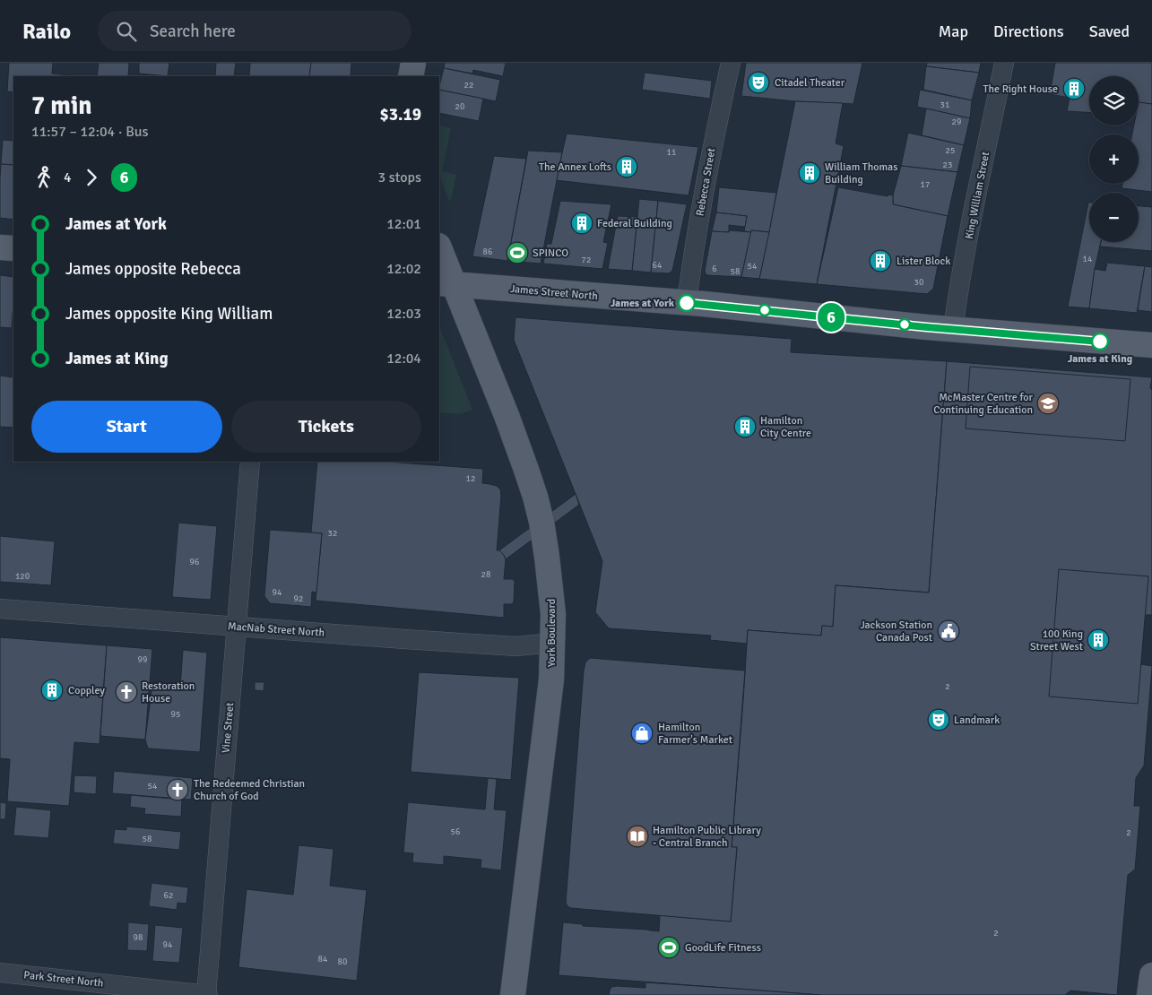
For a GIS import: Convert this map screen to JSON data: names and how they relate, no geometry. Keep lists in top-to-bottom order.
{
  "streets": {
    "main road": ["James Street North", "York Boulevard"],
    "street": [
      "Rebecca Street",
      "King William Street",
      "MacNab Street North",
      "Vine Street",
      "Park Street North"
    ]
  },
  "crossings": [
    ["Rebecca Street", "James Street North"],
    ["King William Street", "James Street North"],
    ["James Street North", "York Boulevard"],
    ["MacNab Street North", "York Boulevard"],
    ["MacNab Street North", "Vine Street"],
    ["Vine Street", "Park Street North"]
  ],
  "places": {
    "theatre": ["Citadel Theater", "Landmark"],
    "building": [
      "The Right House",
      "The Annex Lofts",
      "William Thomas Building",
      "Federal Building",
      "Lister Block",
      "Hamilton City Centre",
      "100 King Street West",
      "Coppley"
    ],
    "sports": ["SPINCO", "GoodLife Fitness"],
    "other": ["James at York", "James at King"],
    "school or university": ["McMaster Centre for Continuing Education"],
    "public building": ["Jackson Station Canada Post"],
    "church": ["Restoration House", "The Redeemed Christian Church of God"],
    "shop": ["Hamilton Farmer's Market"],
    "library": ["Hamilton Public Library - Central Branch"]
  },
  "lines": ["bus line 6"],
  "house_numbers": [
    "22",
    "31",
    "20",
    "29",
    "25",
    "11",
    "23",
    "17",
    "86",
    "14",
    "72",
    "64",
    "54",
    "6",
    "58",
    "30",
    "12",
    "32",
    "96",
    "28",
    "120",
    "94",
    "92",
    "99",
    "2",
    "95",
    "54",
    "56",
    "2",
    "58",
    "62",
    "2",
    "98",
    "94",
    "84",
    "80"
  ],
  "page": {
    "header": "Railo",
    "search": "Search here",
    "nav": ["Map", "Directions", "Saved"],
    "on_map": "6",
    "map_buttons": ["+", "−"],
    "heading": ["7 min", "11:57 – 12:04 · Bus", "$3.19"],
    "legs": ["4", "6", "3 stops"],
    "list": [
      {
        "name": "James at York",
        "value": "12:01"
      },
      {
        "name": "James opposite Rebecca",
        "value": "12:02"
      },
      {
        "name": "James opposite King William",
        "value": "12:03"
      },
      {
        "name": "James at King",
        "value": "12:04"
      }
    ],
    "buttons": ["Start", "Tickets"]
  }
}
